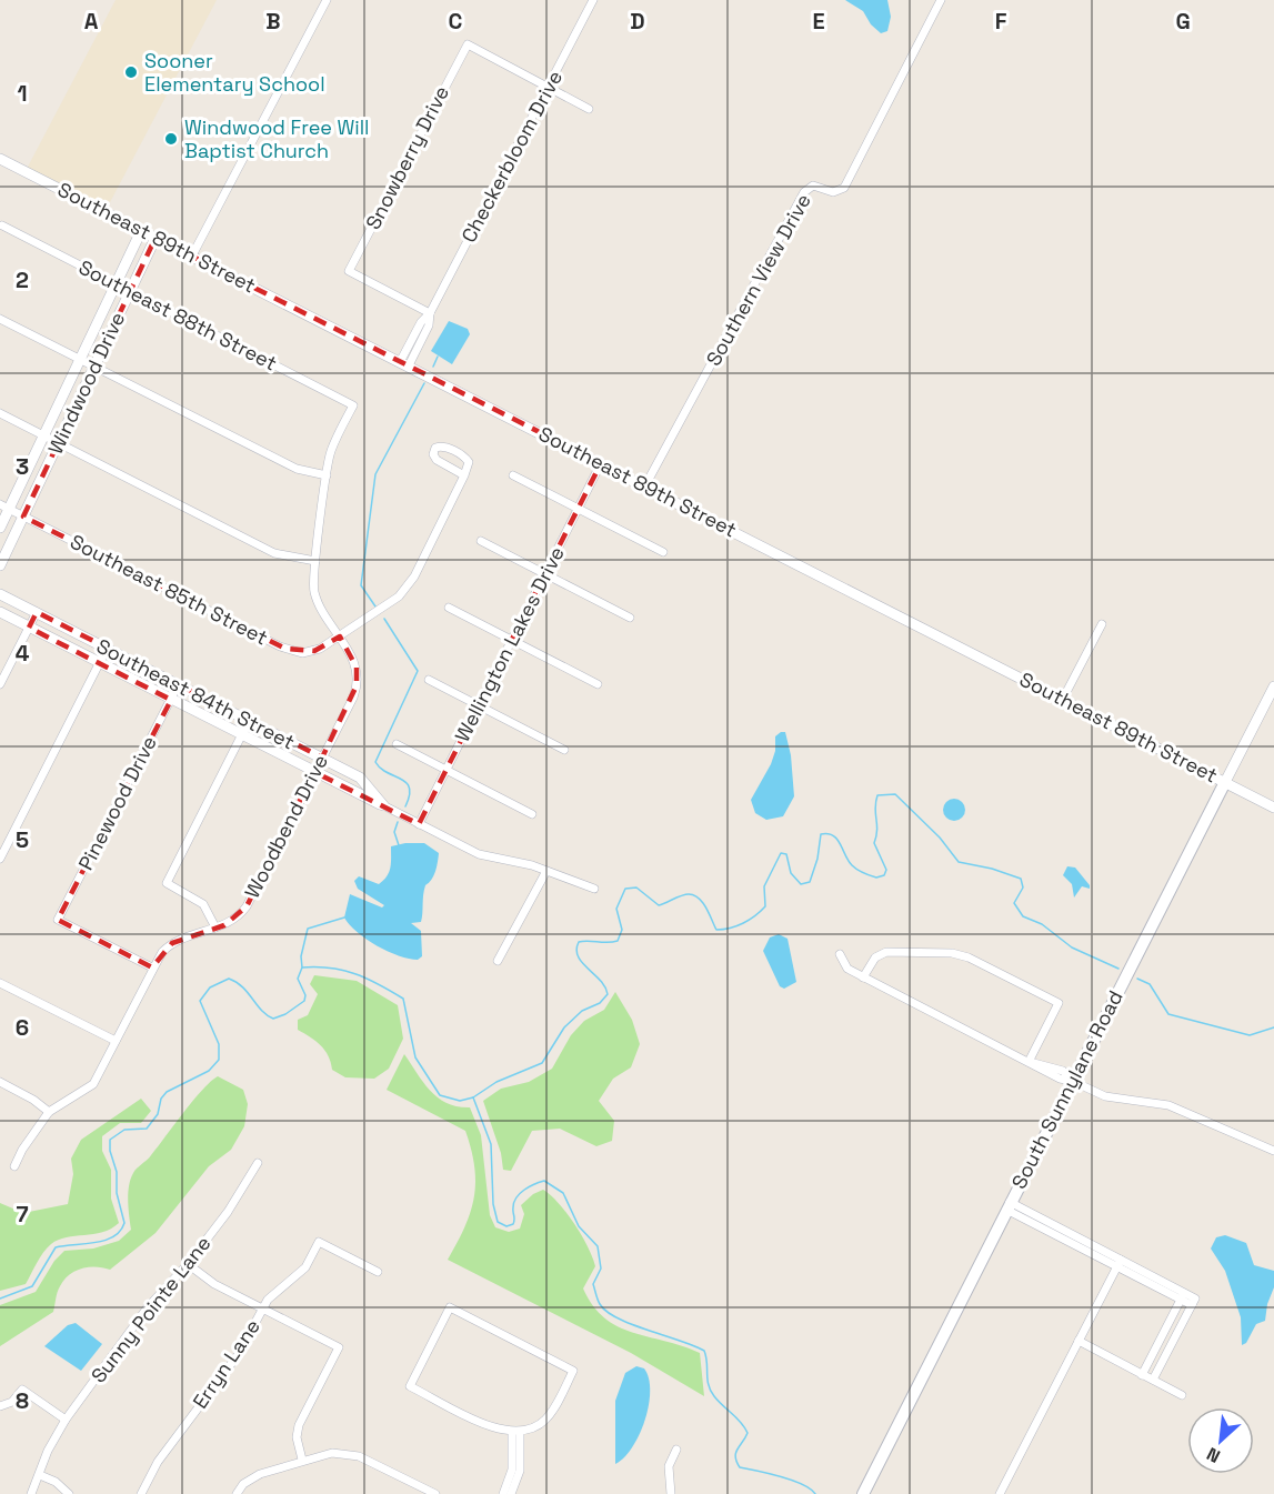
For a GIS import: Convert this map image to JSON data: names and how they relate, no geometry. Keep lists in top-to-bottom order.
{
  "streets": {
    "main road": ["South Sunnylane Road"],
    "street": [
      "Checkerbloom Drive",
      "Snowberry Drive",
      "Southeast 89th Street",
      "Southern View Drive",
      "Southeast 88th Street",
      "Windwood Drive",
      "Southeast 85th Street",
      "Wellington Lakes Drive",
      "Southeast 84th Street",
      "Pinewood Drive",
      "Woodbend Drive",
      "Sunny Pointe Lane",
      "Erryn Lane"
    ]
  },
  "crossings": [
    ["Checkerbloom Drive", "Snowberry Drive"],
    ["Checkerbloom Drive", "Southeast 89th Street"],
    ["Southeast 89th Street", "Southern View Drive"],
    ["Southeast 89th Street", "Windwood Drive"],
    ["Southeast 89th Street", "Wellington Lakes Drive"],
    ["Southeast 89th Street", "South Sunnylane Road"],
    ["Southeast 88th Street", "Windwood Drive"],
    ["Southeast 88th Street", "Woodbend Drive"],
    ["Windwood Drive", "Southeast 85th Street"],
    ["Southeast 85th Street", "Woodbend Drive"],
    ["Wellington Lakes Drive", "Southeast 84th Street"],
    ["Southeast 84th Street", "Pinewood Drive"],
    ["Southeast 84th Street", "Woodbend Drive"],
    ["Pinewood Drive", "Woodbend Drive"]
  ],
  "places": ["Sooner Elementary School", "Windwood Free Will Baptist Church"],
  "north": "bottom left",
  "grid": {
    "columns": [
      "A",
      "B",
      "C",
      "D",
      "E",
      "F",
      "G"
    ],
    "rows": [
      "1",
      "2",
      "3",
      "4",
      "5",
      "6",
      "7",
      "8"
    ]
  }
}
